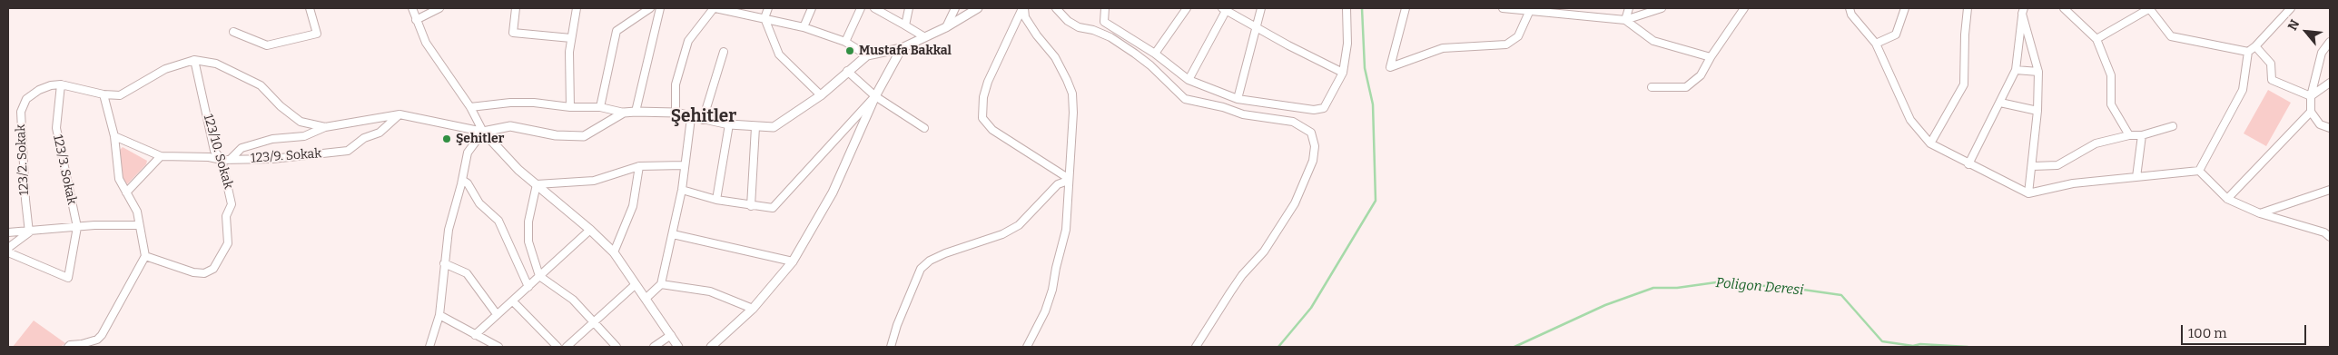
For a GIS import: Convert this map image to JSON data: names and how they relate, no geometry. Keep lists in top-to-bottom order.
{
  "streets": {
    "street": [
      "123/10. Sokak",
      "123/9. Sokak",
      "123/2. Sokak",
      "123/3. Sokak"
    ]
  },
  "crossings": [
    ["123/10. Sokak", "123/9. Sokak"],
    ["123/2. Sokak", "123/3. Sokak"]
  ],
  "districts": ["Şehitler"],
  "water": ["Poligon Deresi"],
  "places": ["Mustafa Bakkal", "Şehitler"],
  "scale_bar": "100 m",
  "north": "top left"
}
